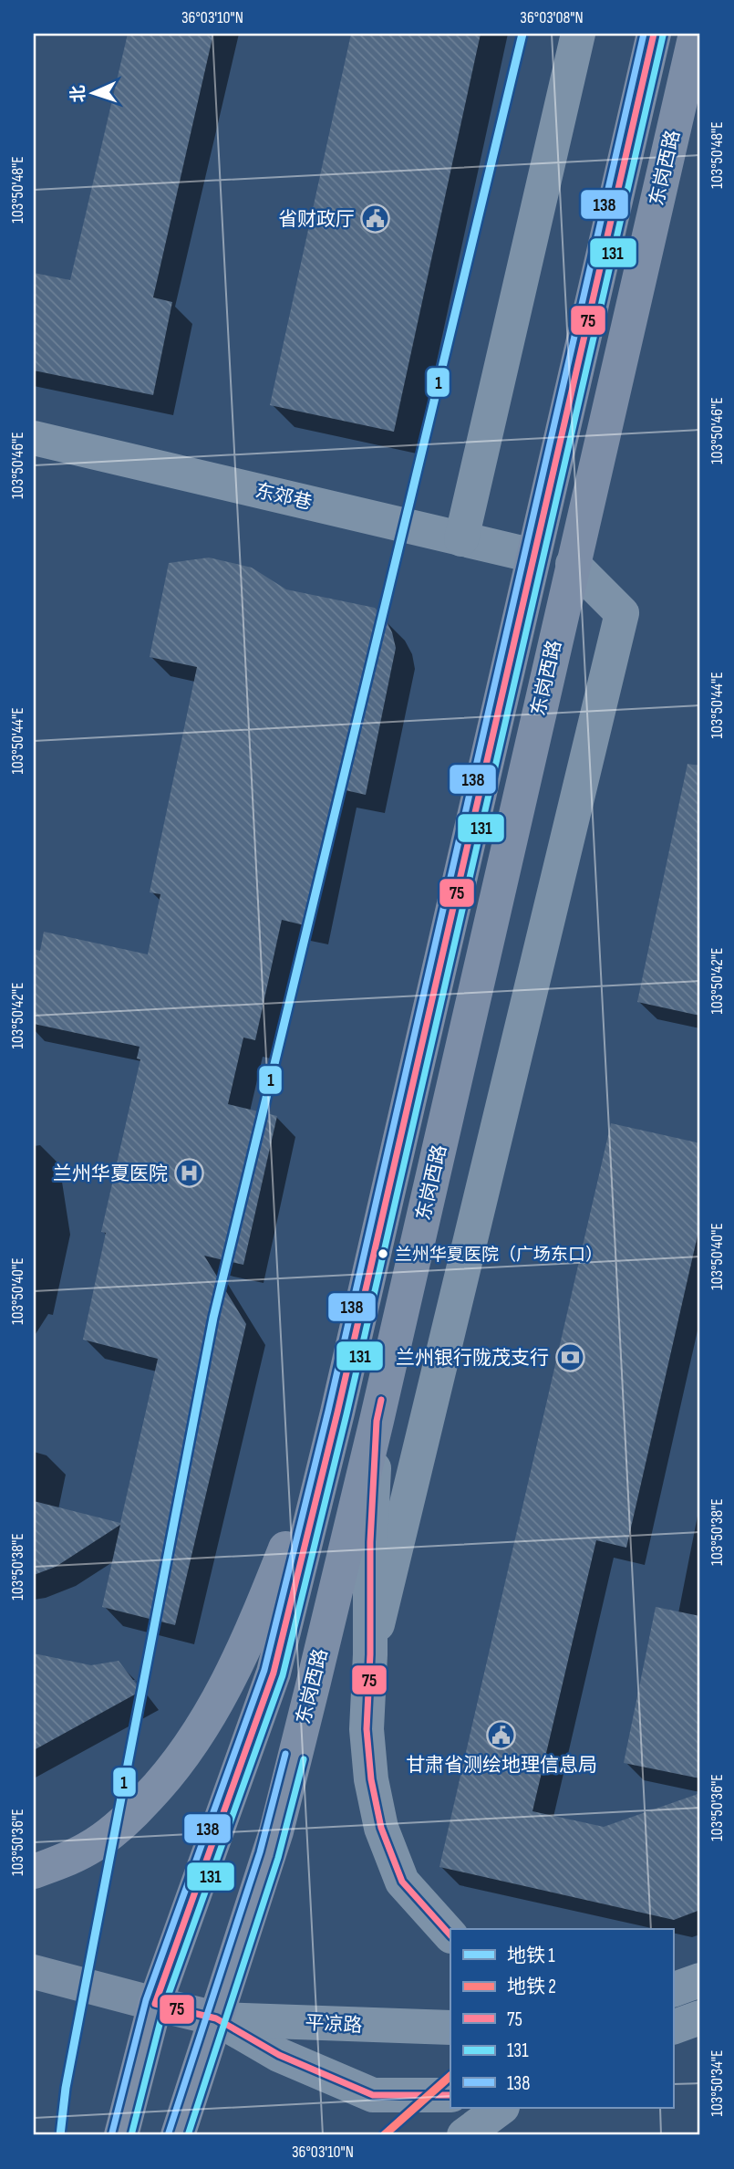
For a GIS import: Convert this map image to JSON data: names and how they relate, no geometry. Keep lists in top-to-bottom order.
{
  "streets": {
    "main road": ["东岗西路", "平凉路"],
    "street": ["东郊巷"]
  },
  "crossings": [
    ["东岗西路", "东郊巷"],
    ["东岗西路", "平凉路"]
  ],
  "places": {
    "public building": ["省财政厅", "甘肃省测绘地理信息局"],
    "hospital": ["兰州华夏医院"],
    "other": ["兰州华夏医院（广场东口）"],
    "bank": ["兰州银行陇茂支行"]
  },
  "lines": [
    "metro line 1",
    "transit line 75",
    "transit line 138",
    "transit line 131",
    "metro line 2"
  ],
  "legend": [
    "地铁 1",
    "地铁 2",
    "75",
    "131",
    "138"
  ],
  "north": "left",
  "coordinates": [
    "36°03'10\"N",
    "36°03'08\"N",
    "103°50'48\"E",
    "103°50'46\"E",
    "103°50'44\"E",
    "103°50'42\"E",
    "103°50'40\"E",
    "103°50'38\"E",
    "103°50'36\"E",
    "103°50'34\"E"
  ]
}
